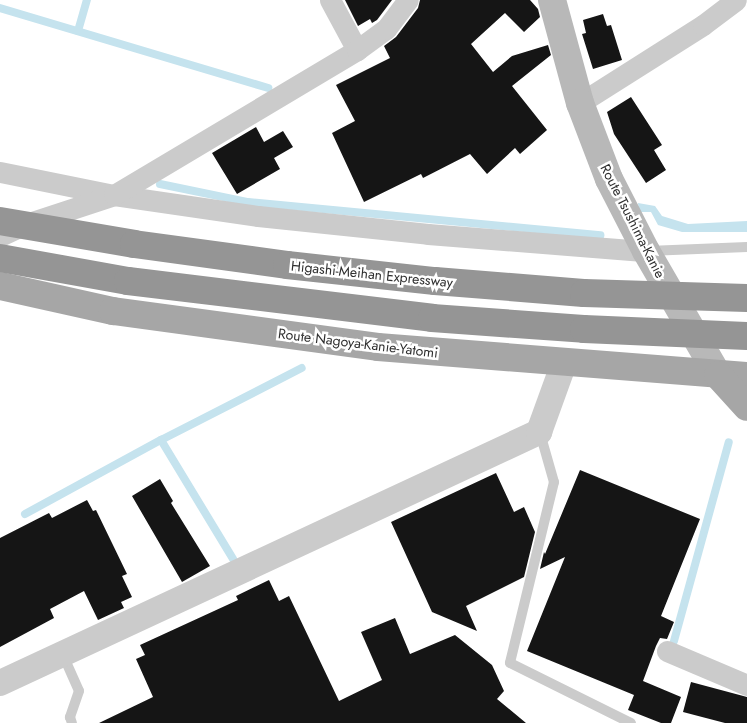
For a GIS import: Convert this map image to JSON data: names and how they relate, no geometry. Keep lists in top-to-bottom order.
{
  "streets": {
    "highway": ["Higashi-Meihan Expressway"],
    "main road": ["Route Tsushima-Kanie", "Route Nagoya-Kanie-Yatomi"]
  },
  "crossings": [
    ["Route Tsushima-Kanie", "Route Nagoya-Kanie-Yatomi"]
  ]
}
